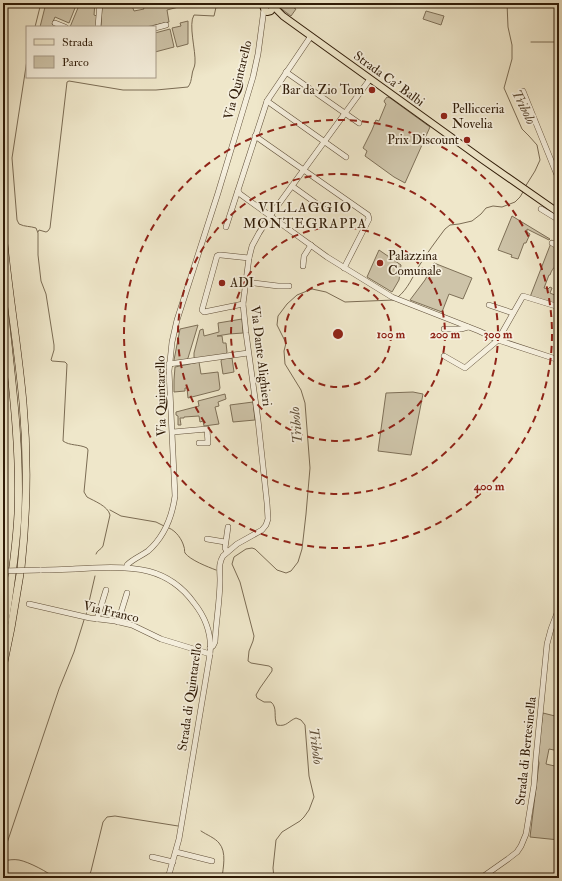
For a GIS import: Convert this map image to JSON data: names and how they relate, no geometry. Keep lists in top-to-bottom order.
{
  "streets": {
    "main road": ["Strada Ca' Balbi"],
    "street": [
      "Via Quintarello",
      "Via Dante Alighieri",
      "Via Franco",
      "Strada di Quintarello",
      "Strada di Bertesinella"
    ]
  },
  "crossings": [
    ["Strada Ca' Balbi", "Via Quintarello"],
    ["Strada Ca' Balbi", "Via Dante Alighieri"],
    ["Via Quintarello", "Strada di Quintarello"],
    ["Via Franco", "Strada di Quintarello"]
  ],
  "districts": ["VILLAGGIO MONTEGRAPPA"],
  "water": ["Tribolo"],
  "places": [
    "Bar da Zio Tom",
    "Pellicceria Novelia",
    "Prix Discount",
    "Palazzina Comunale",
    "ADI"
  ],
  "legend": ["Strada", "Parco"],
  "rings": [
    "100 m",
    "200 m",
    "300 m",
    "400 m"
  ]
}
